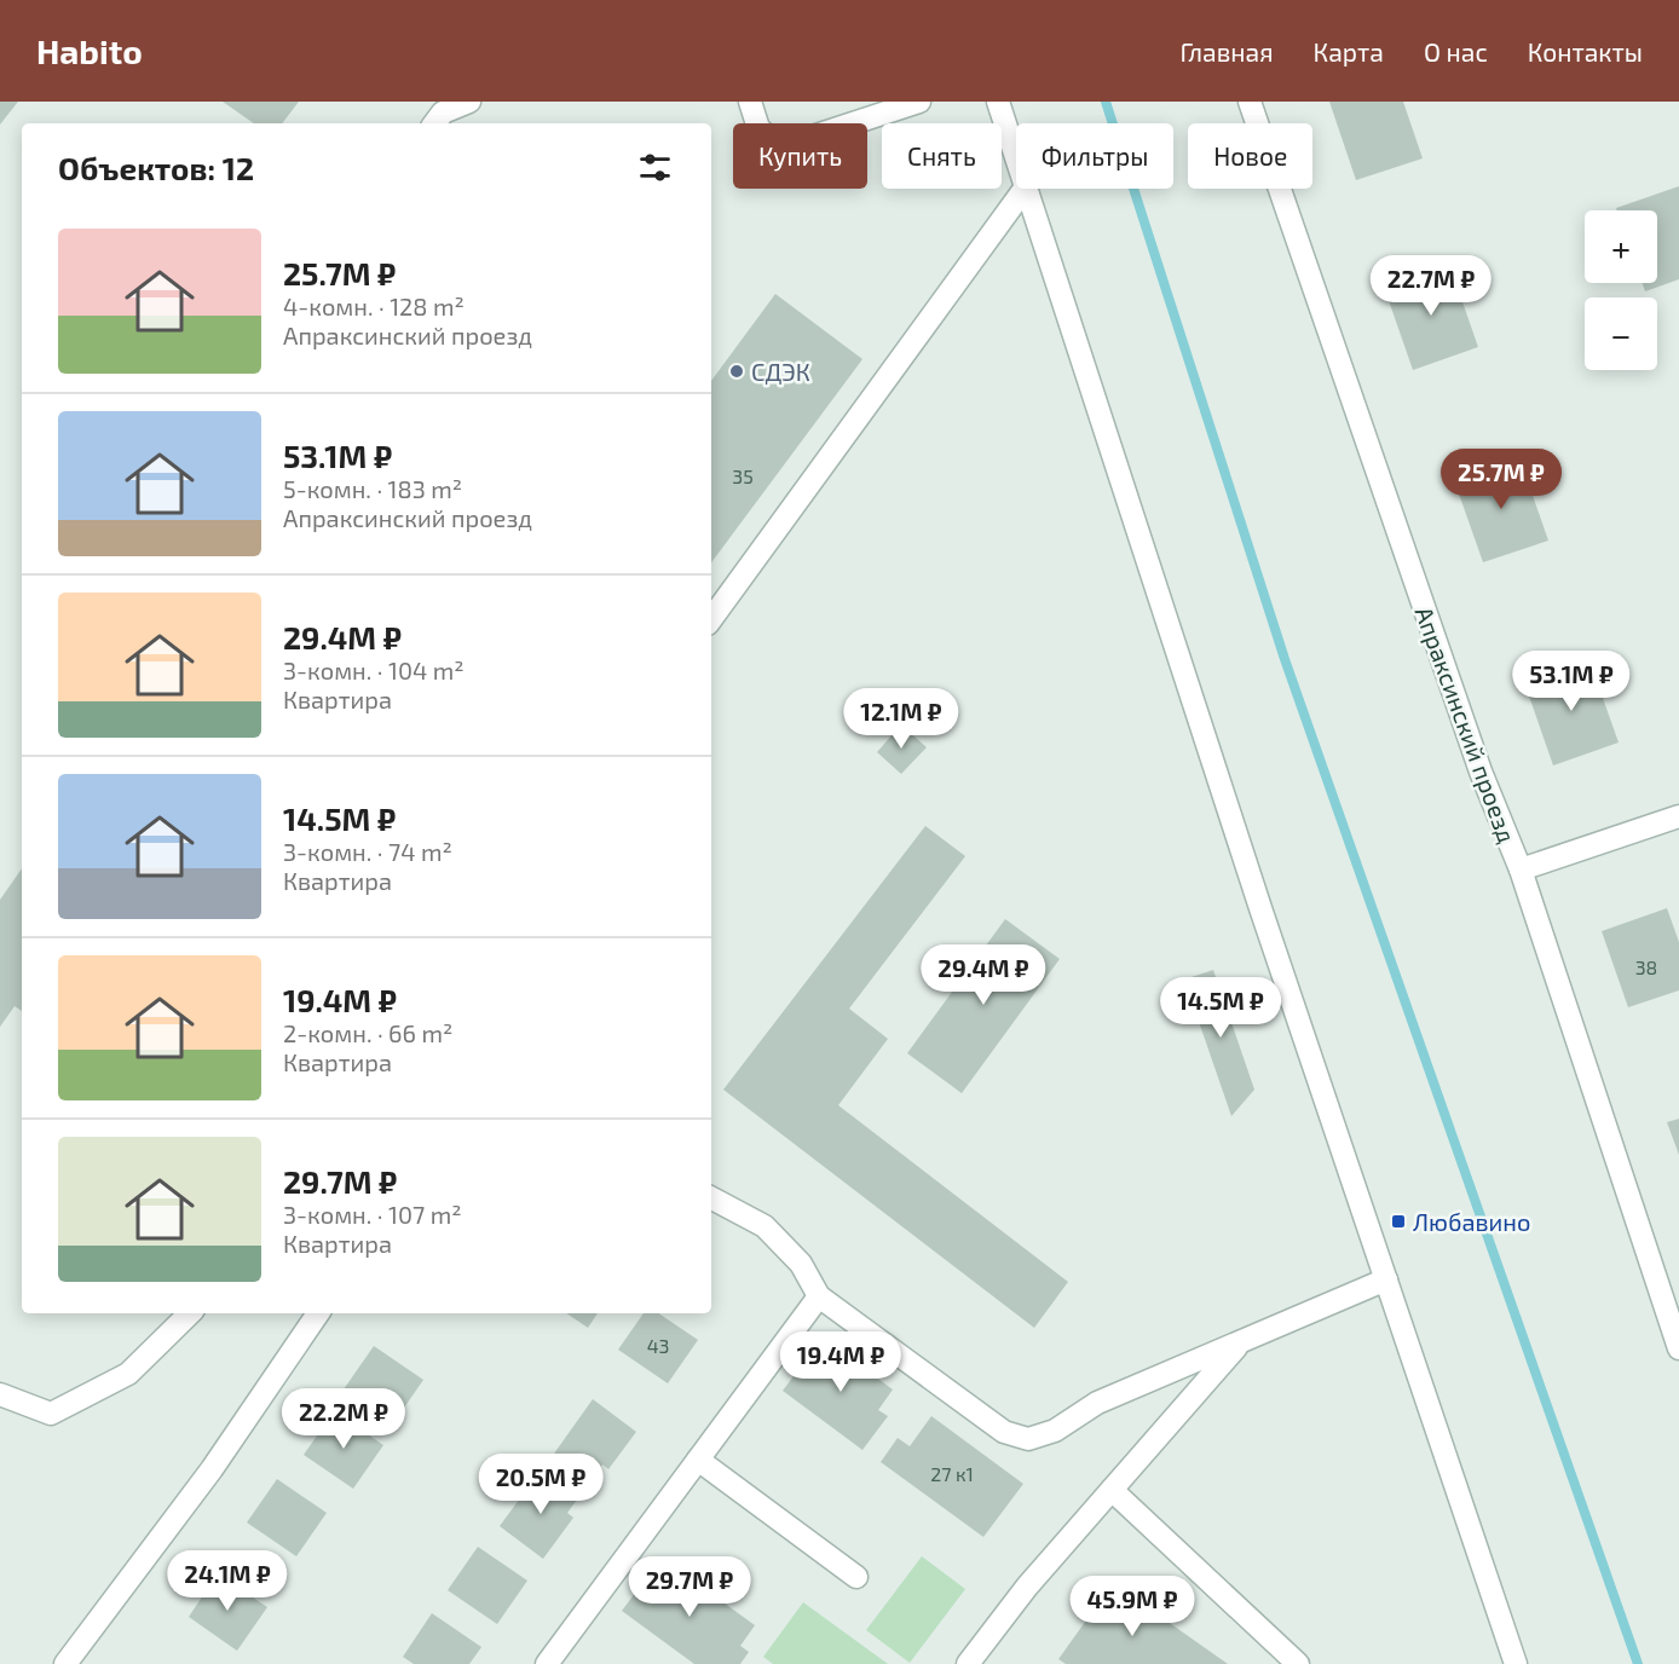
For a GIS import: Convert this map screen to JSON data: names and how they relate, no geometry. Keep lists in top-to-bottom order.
{
  "streets": {
    "street": ["Апраксинский проезд"]
  },
  "places": {
    "other": ["СДЭК"],
    "transit": ["Любавино"]
  },
  "house_numbers": [
    "35",
    "38",
    "43",
    "27 к1"
  ],
  "page": {
    "header": "Habito",
    "nav": [
      "Главная",
      "Карта",
      "О нас",
      "Контакты"
    ],
    "chip": [
      "Купить",
      "Снять",
      "Фильтры",
      "Новое"
    ],
    "heading": "Объектов: 12",
    "map_buttons": ["+", "−"],
    "list": [
      {
        "name": "25.7M ₽",
        "note": "4-комн. · 128 m² · Апраксинский проезд"
      },
      {
        "name": "53.1M ₽",
        "note": "5-комн. · 183 m² · Апраксинский проезд"
      },
      {
        "name": "29.4M ₽",
        "note": "3-комн. · 104 m² · Квартира"
      },
      {
        "name": "14.5M ₽",
        "note": "3-комн. · 74 m² · Квартира"
      },
      {
        "name": "19.4M ₽",
        "note": "2-комн. · 66 m² · Квартира"
      },
      {
        "name": "29.7M ₽",
        "note": "3-комн. · 107 m² · Квартира"
      }
    ],
    "price": [
      "22.7M ₽",
      "25.7M ₽",
      "53.1M ₽",
      "12.1M ₽",
      "29.4M ₽",
      "14.5M ₽",
      "19.4M ₽",
      "22.2M ₽",
      "20.5M ₽",
      "24.1M ₽",
      "29.7M ₽",
      "45.9M ₽"
    ]
  }
}
